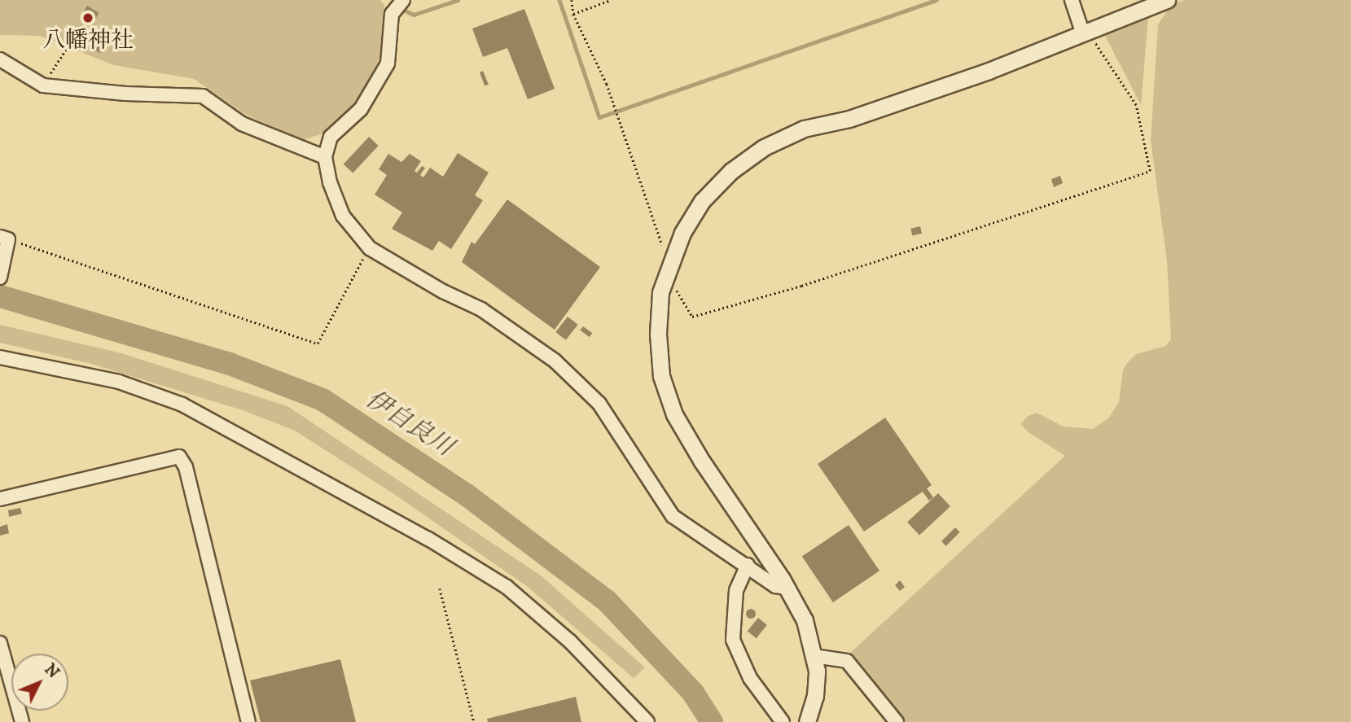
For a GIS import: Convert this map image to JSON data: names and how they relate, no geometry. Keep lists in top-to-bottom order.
{
  "water": ["伊自良川"],
  "places": ["八幡神社"],
  "north": "top right"
}
